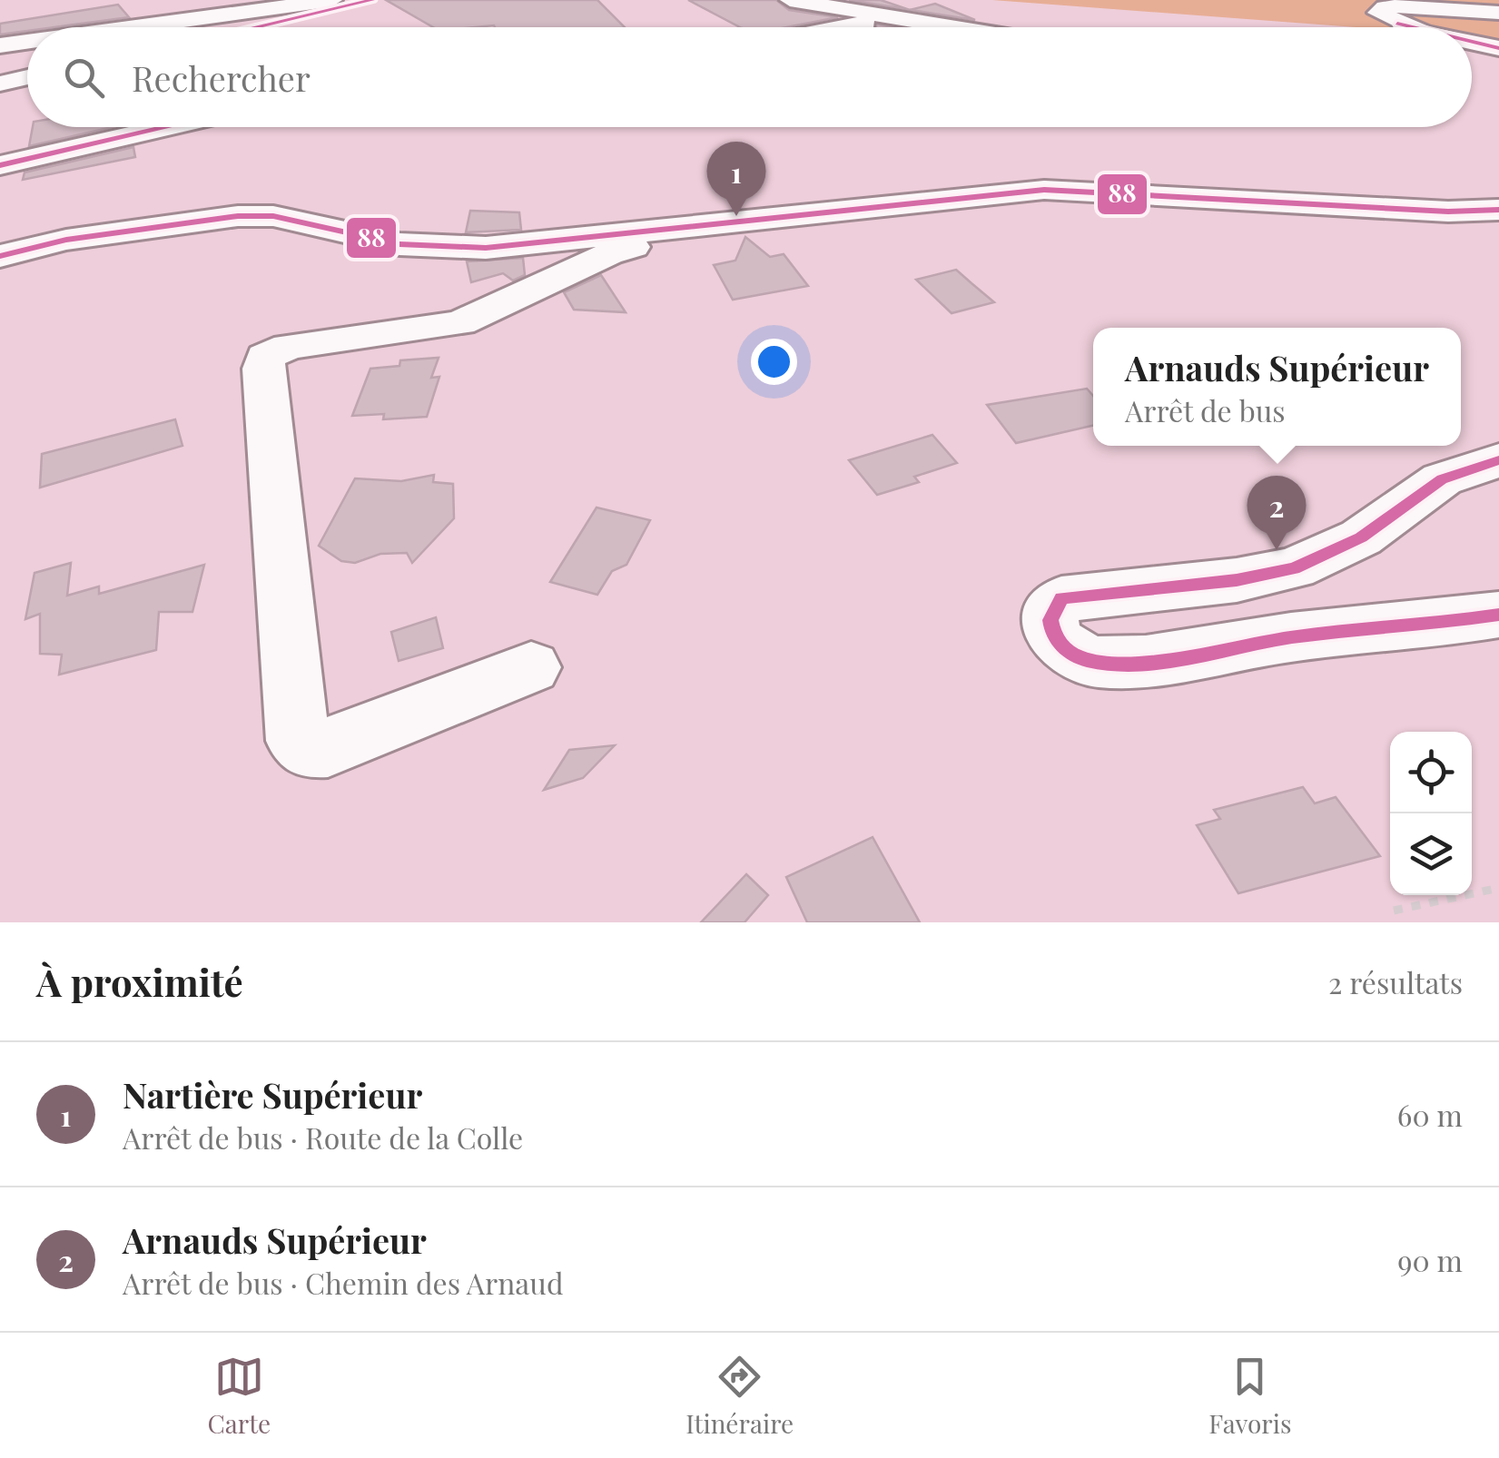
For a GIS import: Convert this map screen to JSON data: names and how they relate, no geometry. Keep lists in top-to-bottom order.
{
  "lines": ["transit line 88"],
  "page": {
    "search": "Rechercher",
    "pins": ["1", "2"],
    "popup": ["Arnauds Supérieur", "Arrêt de bus"],
    "heading": ["À proximité", "2 résultats"],
    "list": [
      {
        "mark": "1",
        "name": "Nartière Supérieur",
        "note": "Arrêt de bus · Route de la Colle",
        "value": "60 m"
      },
      {
        "mark": "2",
        "name": "Arnauds Supérieur",
        "note": "Arrêt de bus · Chemin des Arnaud",
        "value": "90 m"
      }
    ],
    "nav": ["Carte", "Itinéraire", "Favoris"]
  }
}
